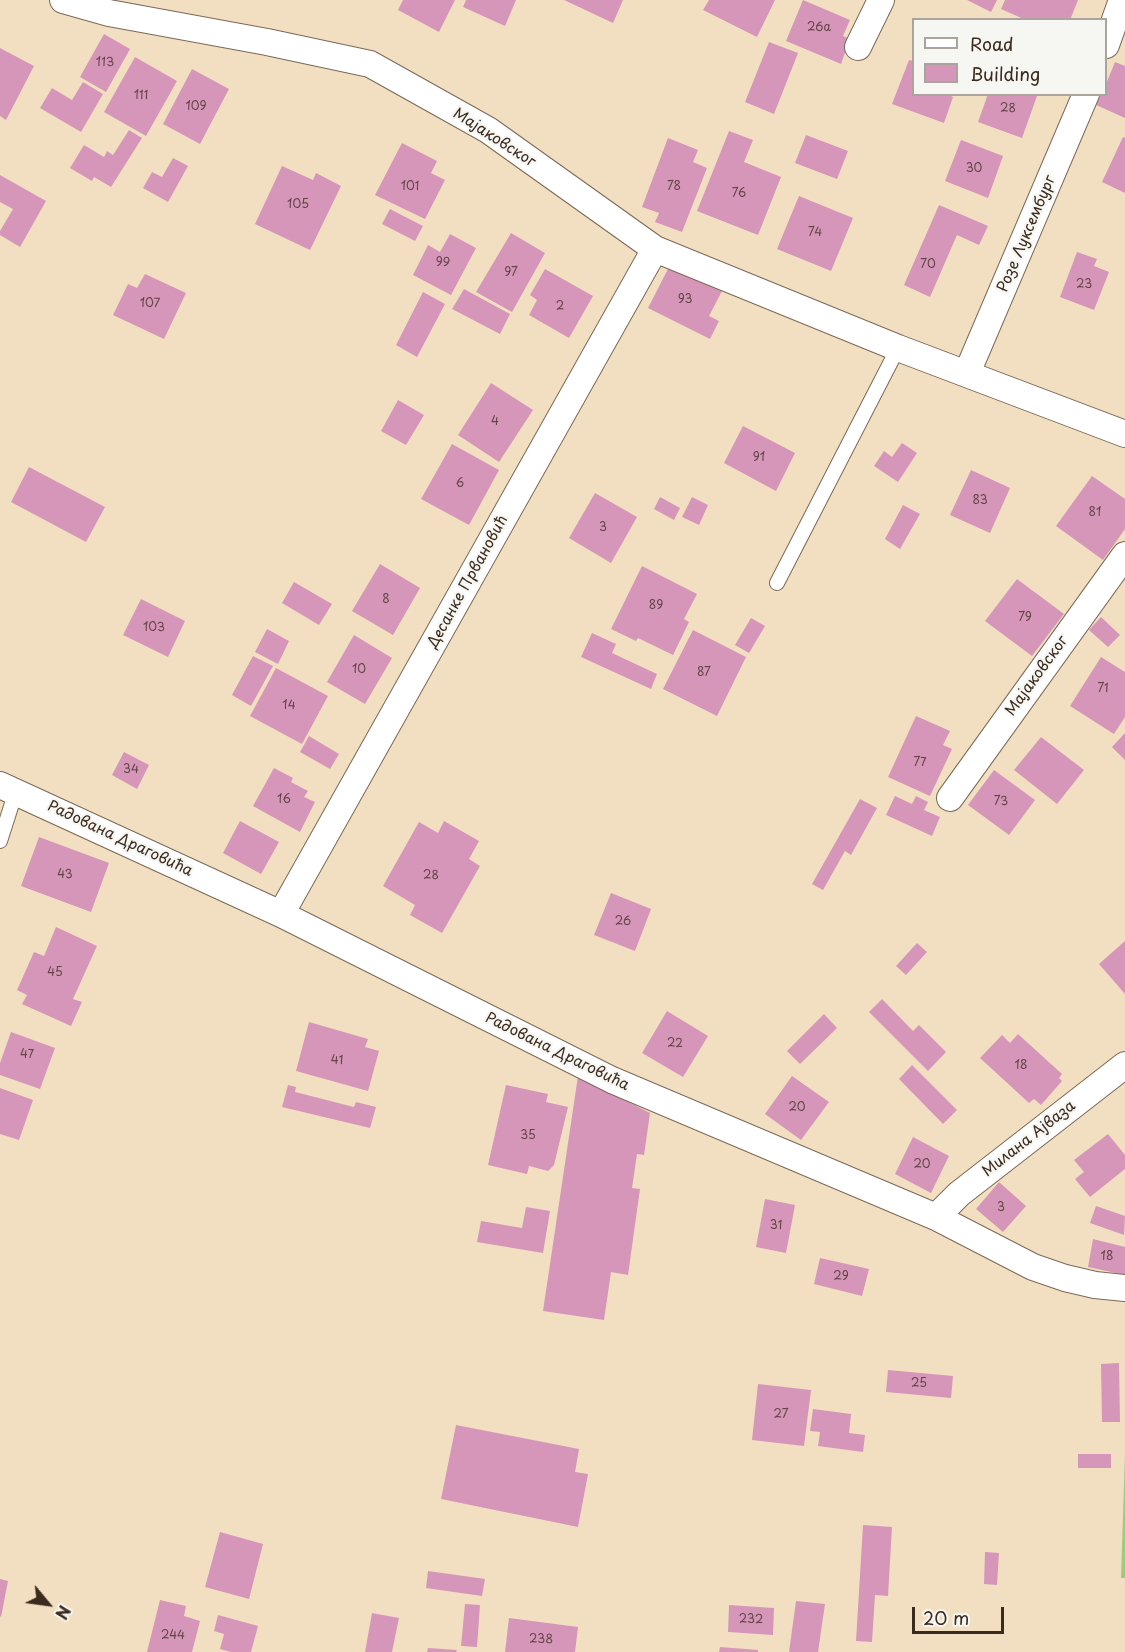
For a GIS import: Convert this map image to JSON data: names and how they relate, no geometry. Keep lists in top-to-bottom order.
{
  "streets": {
    "street": [
      "Мајаковског",
      "Розе Луксембург",
      "Десанке Првановић",
      "Радована Драговића",
      "Милана Ајваза"
    ]
  },
  "crossings": [
    ["Мајаковског", "Розе Луксембург"],
    ["Мајаковског", "Десанке Првановић"],
    ["Десанке Првановић", "Радована Драговића"],
    ["Радована Драговића", "Милана Ајваза"]
  ],
  "house_numbers": [
    "26a",
    "113",
    "111",
    "109",
    "28",
    "30",
    "101",
    "78",
    "76",
    "105",
    "74",
    "99",
    "70",
    "97",
    "23",
    "93",
    "107",
    "2",
    "4",
    "91",
    "6",
    "83",
    "81",
    "3",
    "8",
    "89",
    "79",
    "103",
    "10",
    "87",
    "71",
    "14",
    "77",
    "34",
    "16",
    "73",
    "43",
    "28",
    "26",
    "45",
    "22",
    "47",
    "41",
    "18",
    "20",
    "35",
    "20",
    "3",
    "31",
    "18",
    "29",
    "25",
    "27",
    "232",
    "244",
    "238"
  ],
  "legend": ["Road", "Building"],
  "scale_bar": "20 m",
  "north": "bottom right"
}
